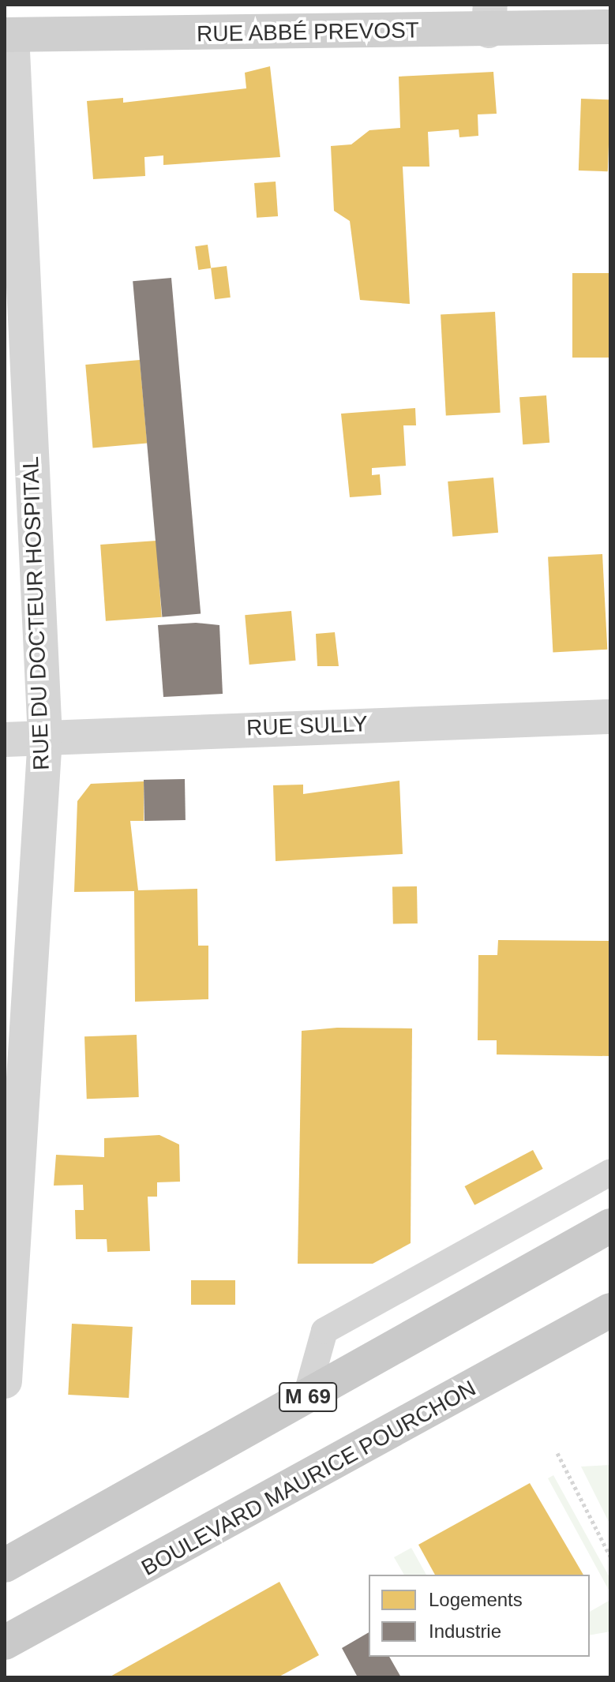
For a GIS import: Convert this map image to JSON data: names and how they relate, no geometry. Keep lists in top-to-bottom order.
{
  "streets": {
    "main road": ["M 69", "BOULEVARD MAURICE POURCHON"],
    "street": ["RUE ABBÉ PREVOST", "RUE DU DOCTEUR HOSPITAL", "RUE SULLY"]
  },
  "crossings": [
    ["RUE ABBÉ PREVOST", "RUE DU DOCTEUR HOSPITAL"],
    ["RUE DU DOCTEUR HOSPITAL", "RUE SULLY"]
  ],
  "legend": ["Logements", "Industrie"]
}
